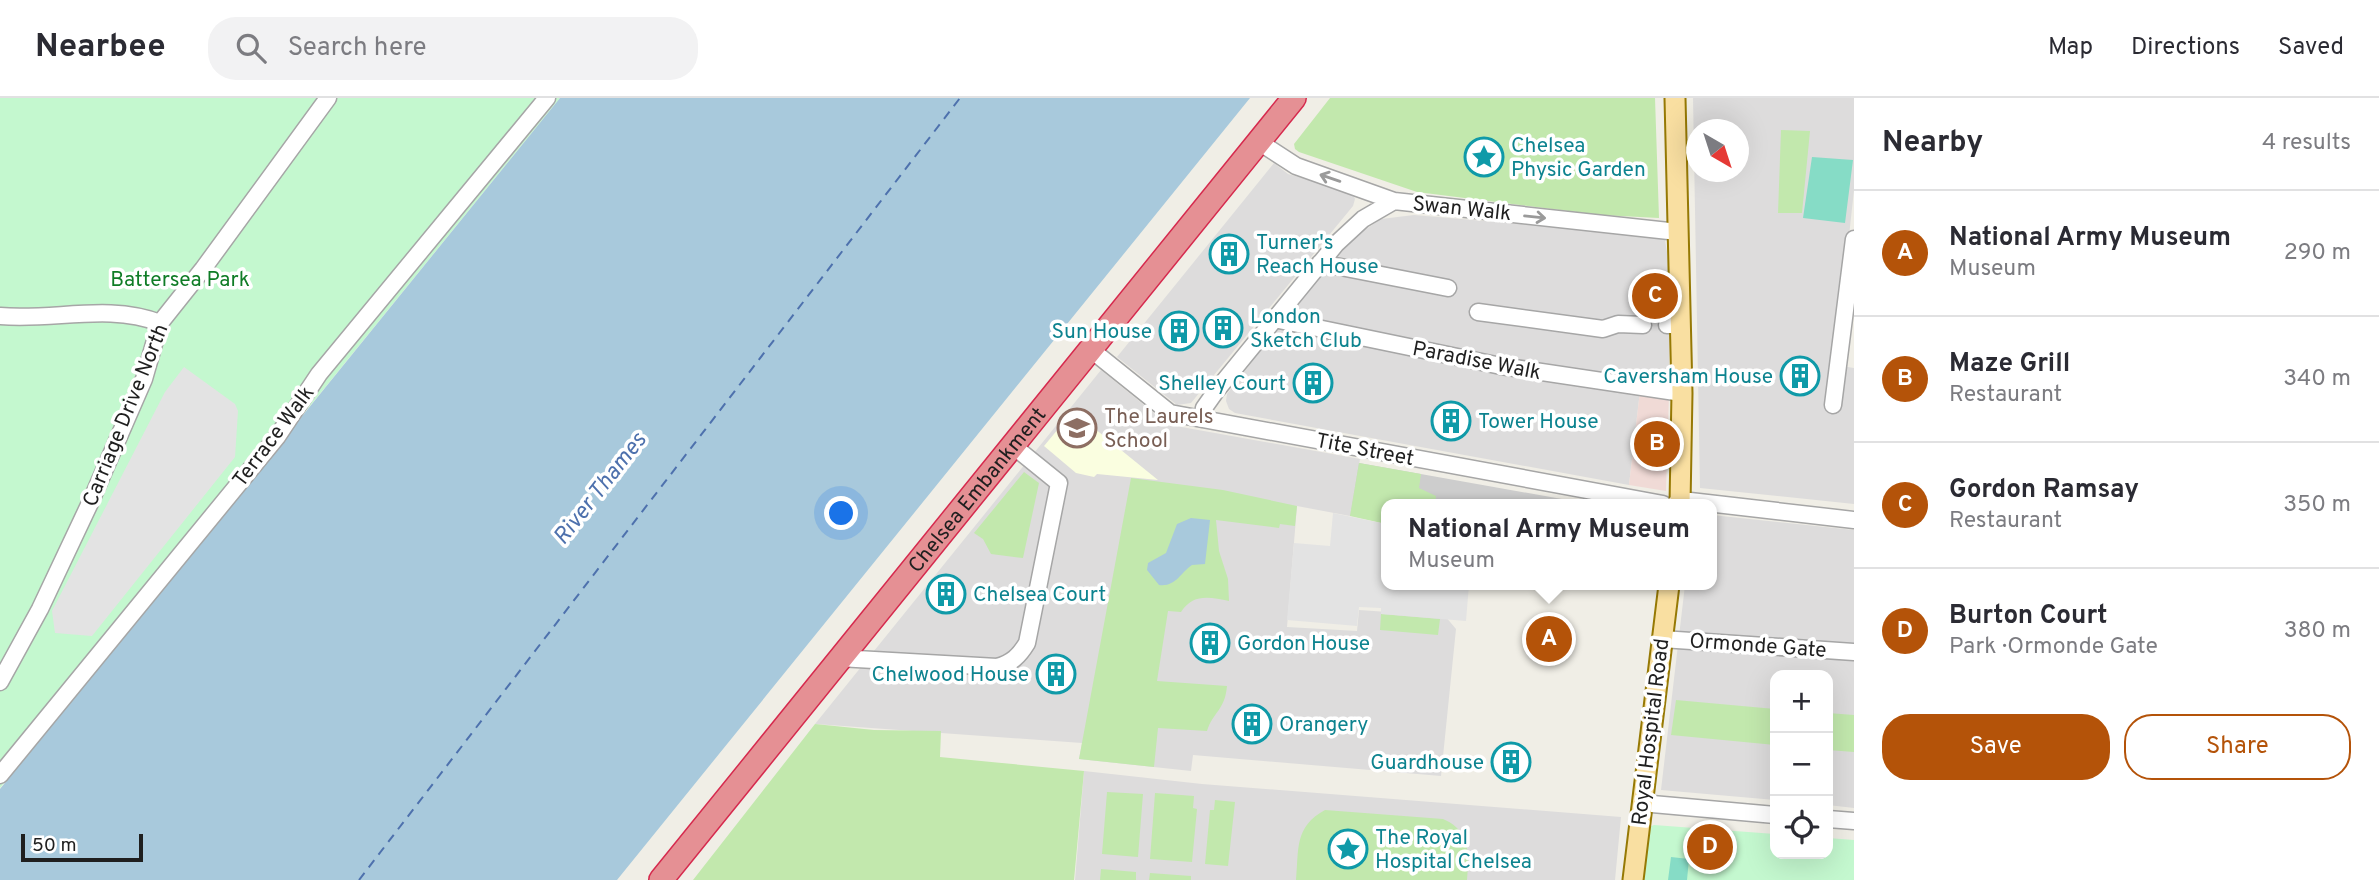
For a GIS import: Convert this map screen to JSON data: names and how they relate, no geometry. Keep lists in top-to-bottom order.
{
  "streets": {
    "highway": ["Chelsea Embankment"],
    "main road": ["Royal Hospital Road"],
    "street": [
      "Swan Walk",
      "Paradise Walk",
      "Carriage Drive North",
      "Terrace Walk",
      "Tite Street",
      "Ormonde Gate"
    ]
  },
  "crossings": [
    ["Swan Walk", "Chelsea Embankment"],
    ["Tite Street", "Chelsea Embankment"],
    ["Ormonde Gate", "Royal Hospital Road"]
  ],
  "water": ["River Thames"],
  "parks": ["Battersea Park"],
  "places": {
    "place": ["Chelsea Physic Garden", "The Royal Hospital Chelsea"],
    "building": [
      "Turner's Reach House",
      "London Sketch Club",
      "Sun House",
      "Caversham House",
      "Shelley Court",
      "Tower House",
      "Chelsea Court",
      "Gordon House",
      "Chelwood House",
      "Orangery",
      "Guardhouse"
    ],
    "school or university": ["The Laurels School"]
  },
  "scale_bar": "50 m",
  "north": "bottom right",
  "page": {
    "header": "Nearbee",
    "search": "Search here",
    "nav": ["Map", "Directions", "Saved"],
    "heading": ["Nearby", "4 results"],
    "list": [
      {
        "mark": "A",
        "name": "National Army Museum",
        "note": "Museum",
        "value": "290 m"
      },
      {
        "mark": "B",
        "name": "Maze Grill",
        "note": "Restaurant",
        "value": "340 m"
      },
      {
        "mark": "C",
        "name": "Gordon Ramsay",
        "note": "Restaurant",
        "value": "350 m"
      },
      {
        "mark": "D",
        "name": "Burton Court",
        "note": "Park · Ormonde Gate",
        "value": "380 m"
      }
    ],
    "pins": [
      "C",
      "B",
      "A",
      "D"
    ],
    "popup": ["National Army Museum", "Museum"],
    "map_buttons": ["+", "−"],
    "buttons": ["Save", "Share"],
    "scale": "50 m"
  }
}
